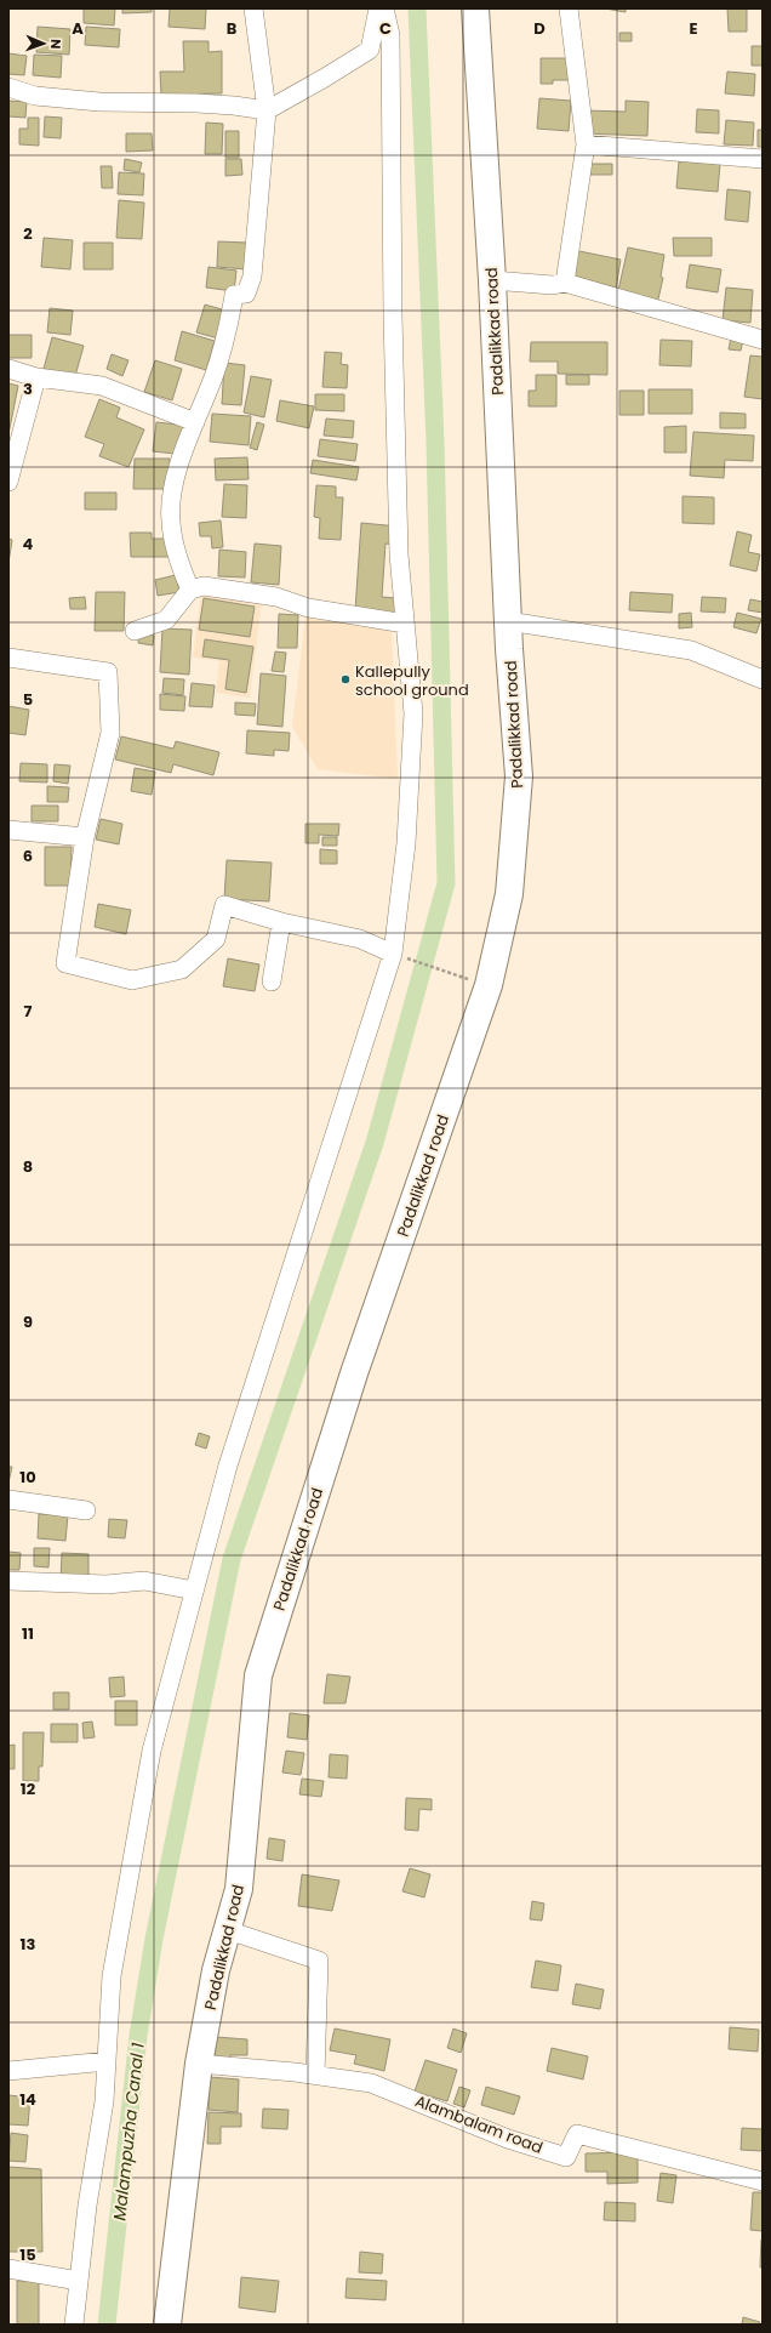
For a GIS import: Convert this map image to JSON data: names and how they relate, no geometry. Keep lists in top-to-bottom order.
{
  "streets": {
    "street": ["Padalikkad road", "Alambalam road"]
  },
  "crossings": [
    ["Padalikkad road", "Alambalam road"]
  ],
  "water": ["Malampuzha Canal 1"],
  "places": ["Kallepully school ground"],
  "north": "right",
  "grid": {
    "columns": [
      "A",
      "B",
      "C",
      "D",
      "E"
    ],
    "rows": [
      "2",
      "3",
      "4",
      "5",
      "6",
      "7",
      "8",
      "9",
      "10",
      "11",
      "12",
      "13",
      "14",
      "15"
    ]
  }
}
